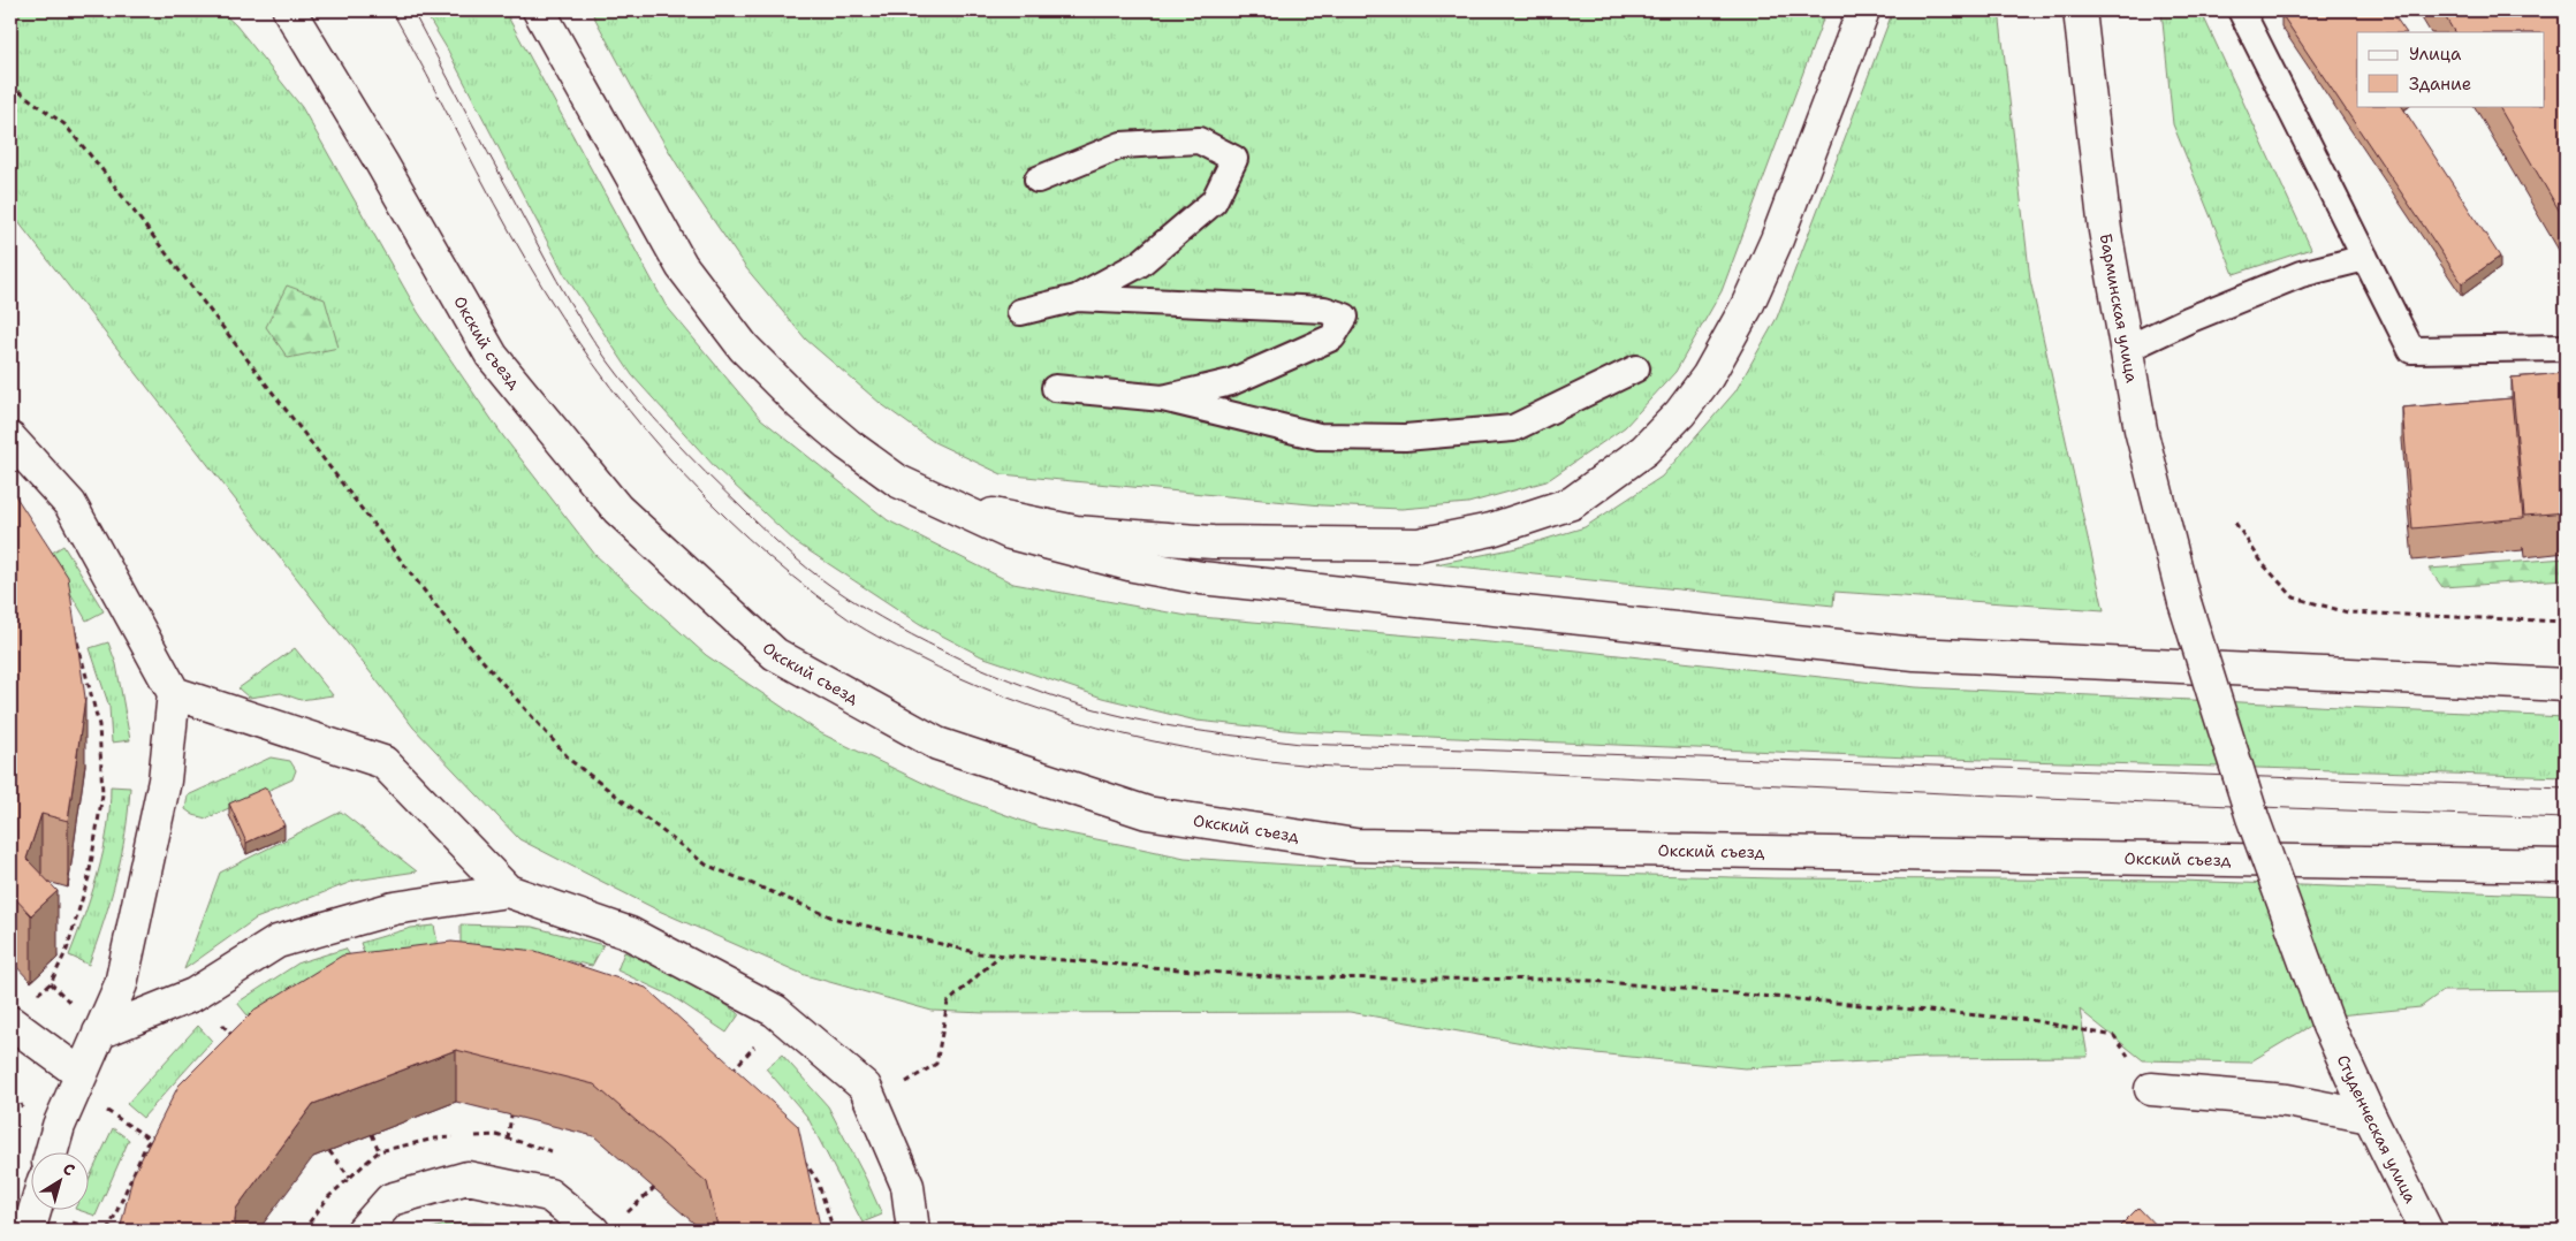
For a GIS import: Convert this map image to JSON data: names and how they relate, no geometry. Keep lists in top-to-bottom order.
{
  "streets": {
    "main road": ["Барминская улица", "Окский съезд", "Студенческая улица"]
  },
  "crossings": [
    ["Барминская улица", "Студенческая улица"]
  ],
  "legend": ["Улица", "Здание"],
  "north": "top right"
}
